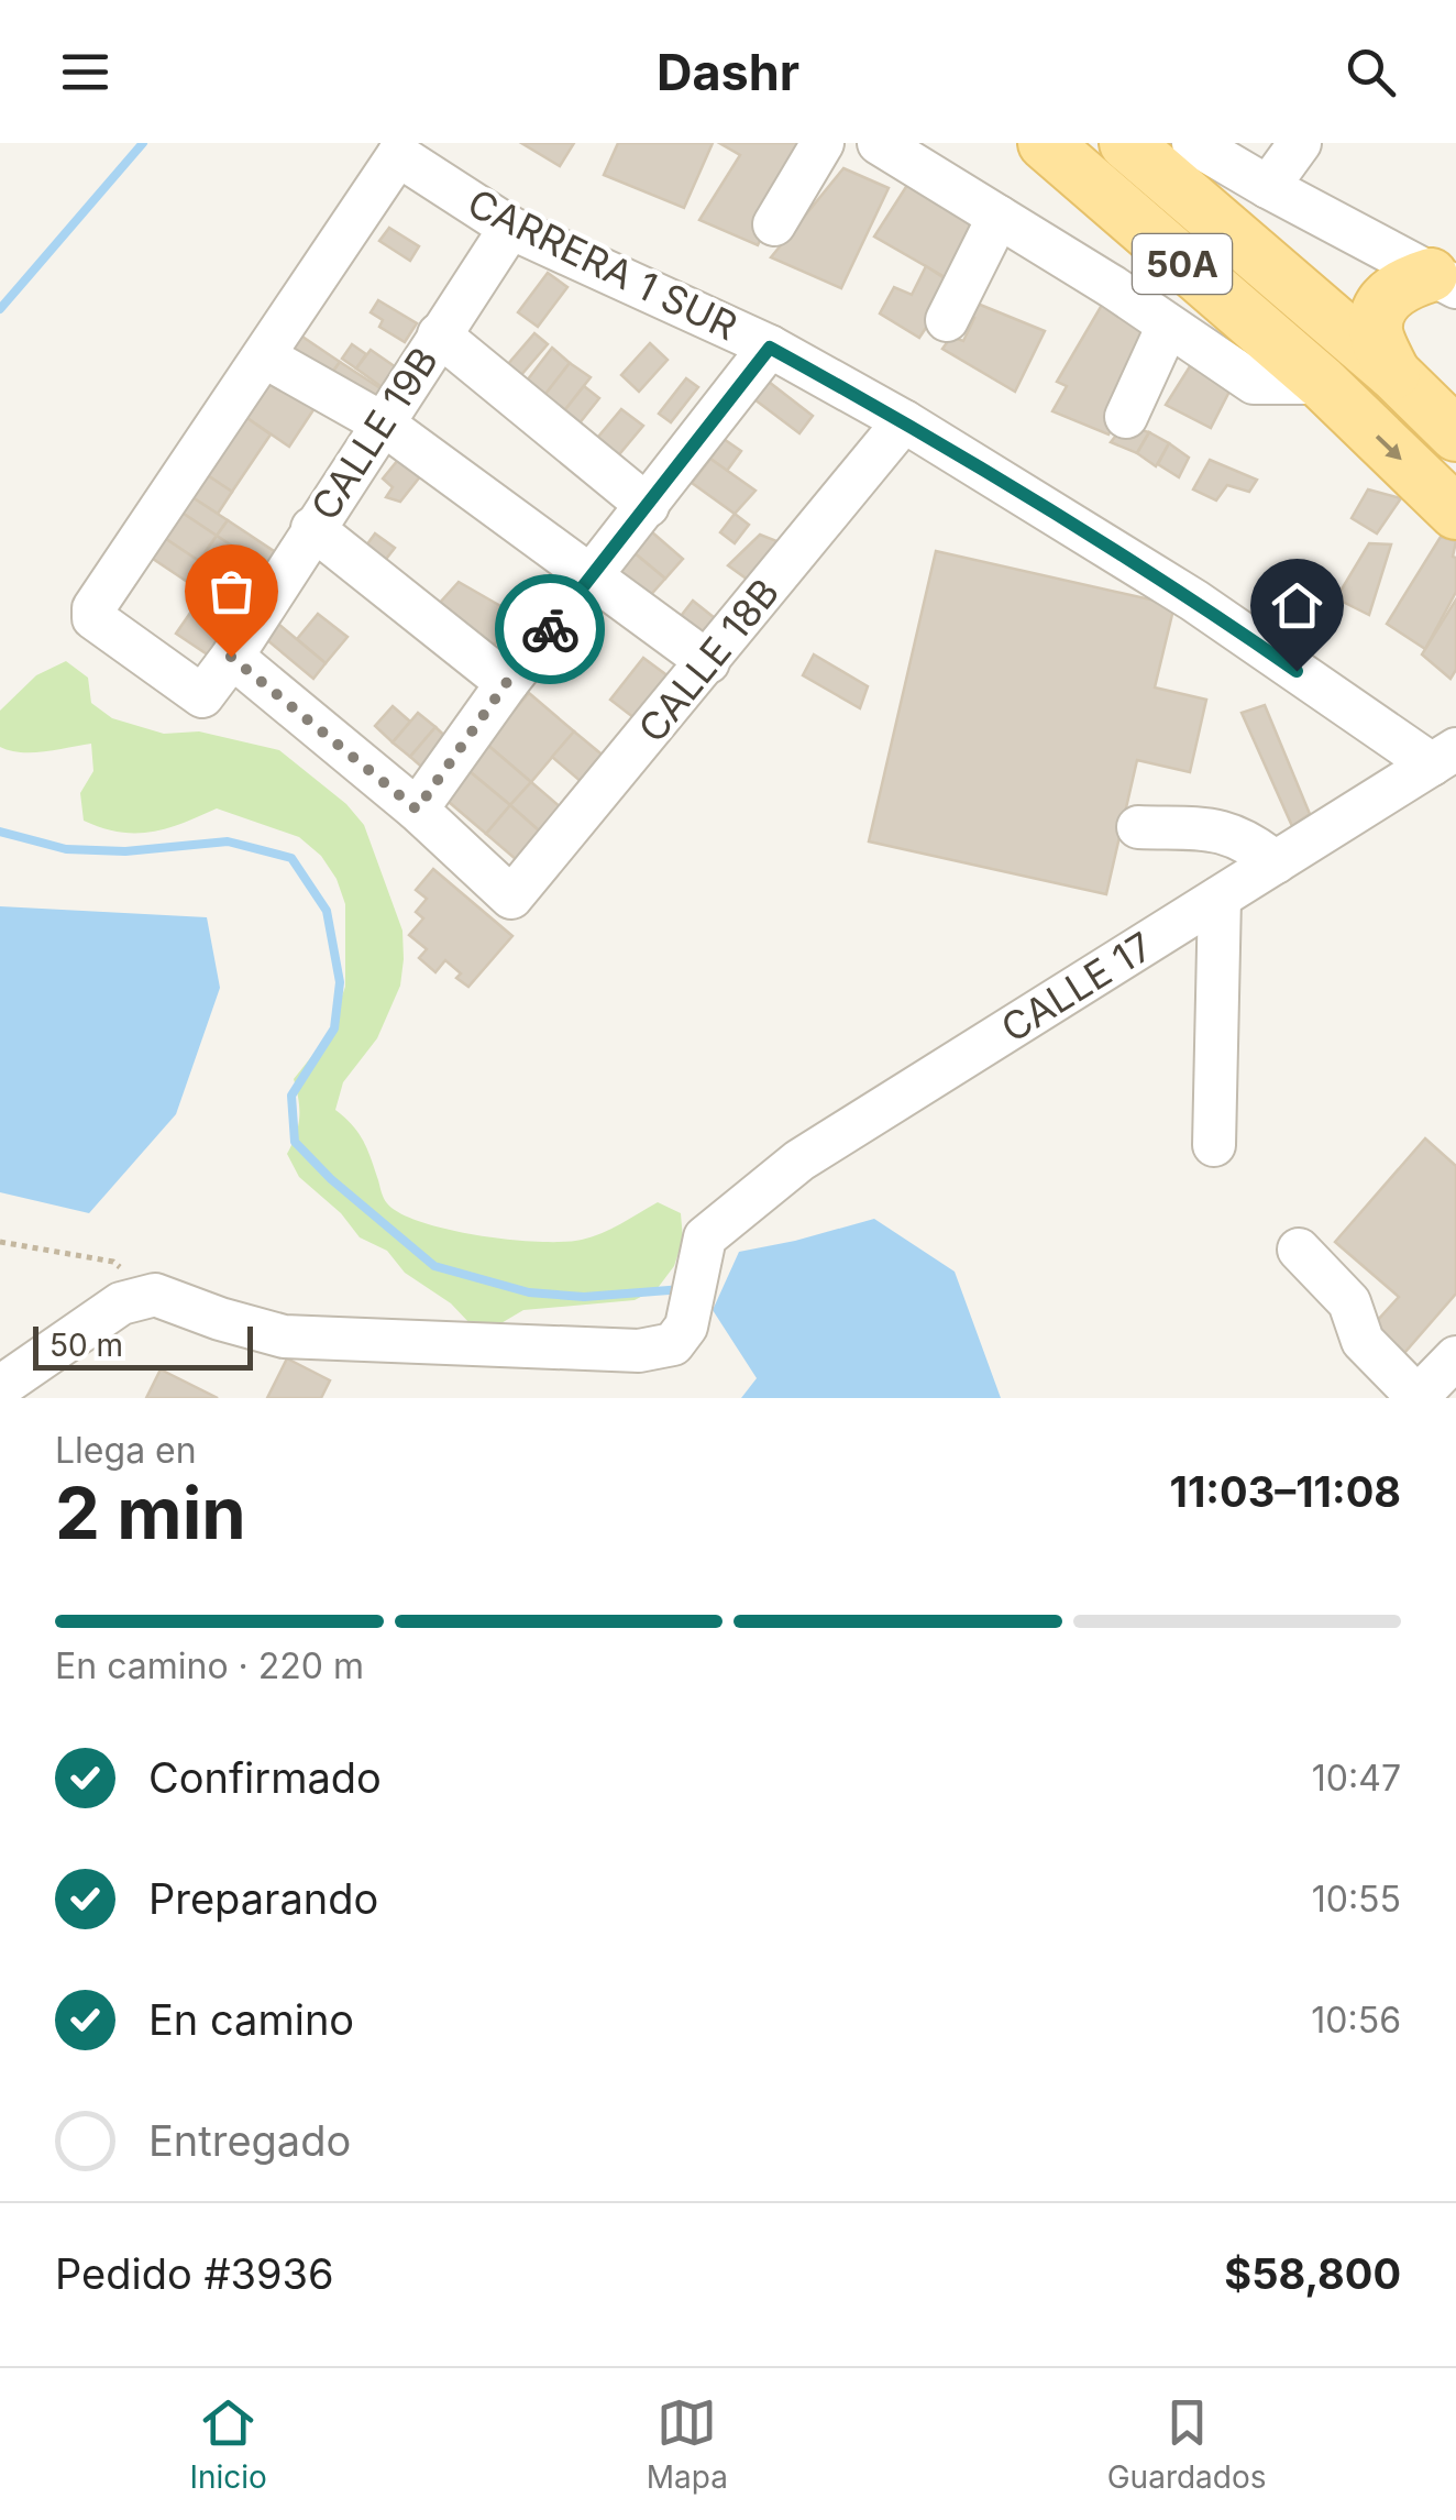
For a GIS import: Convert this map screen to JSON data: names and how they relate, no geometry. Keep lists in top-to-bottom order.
{
  "streets": {
    "main road": ["50A"],
    "street": [
      "CARRERA 1 SUR",
      "CALLE 19B",
      "CALLE 18B",
      "CALLE 17"
    ]
  },
  "crossings": [
    ["CARRERA 1 SUR", "CALLE 19B"],
    ["CARRERA 1 SUR", "CALLE 18B"],
    ["CARRERA 1 SUR", "CALLE 17"]
  ],
  "scale_bar": "50 m",
  "page": {
    "header": "Dashr",
    "scale": "50 m",
    "heading": ["2 min", "Llega en", "11:03–11:08"],
    "panel": ["Pedido #3936", "$58,800"],
    "bar": "En camino · 220 m",
    "list": [
      ["Confirmado", "10:47"],
      ["Preparando", "10:55"],
      ["En camino", "10:56"],
      "Entregado"
    ],
    "tabs": ["Inicio", "Mapa", "Guardados"]
  }
}
